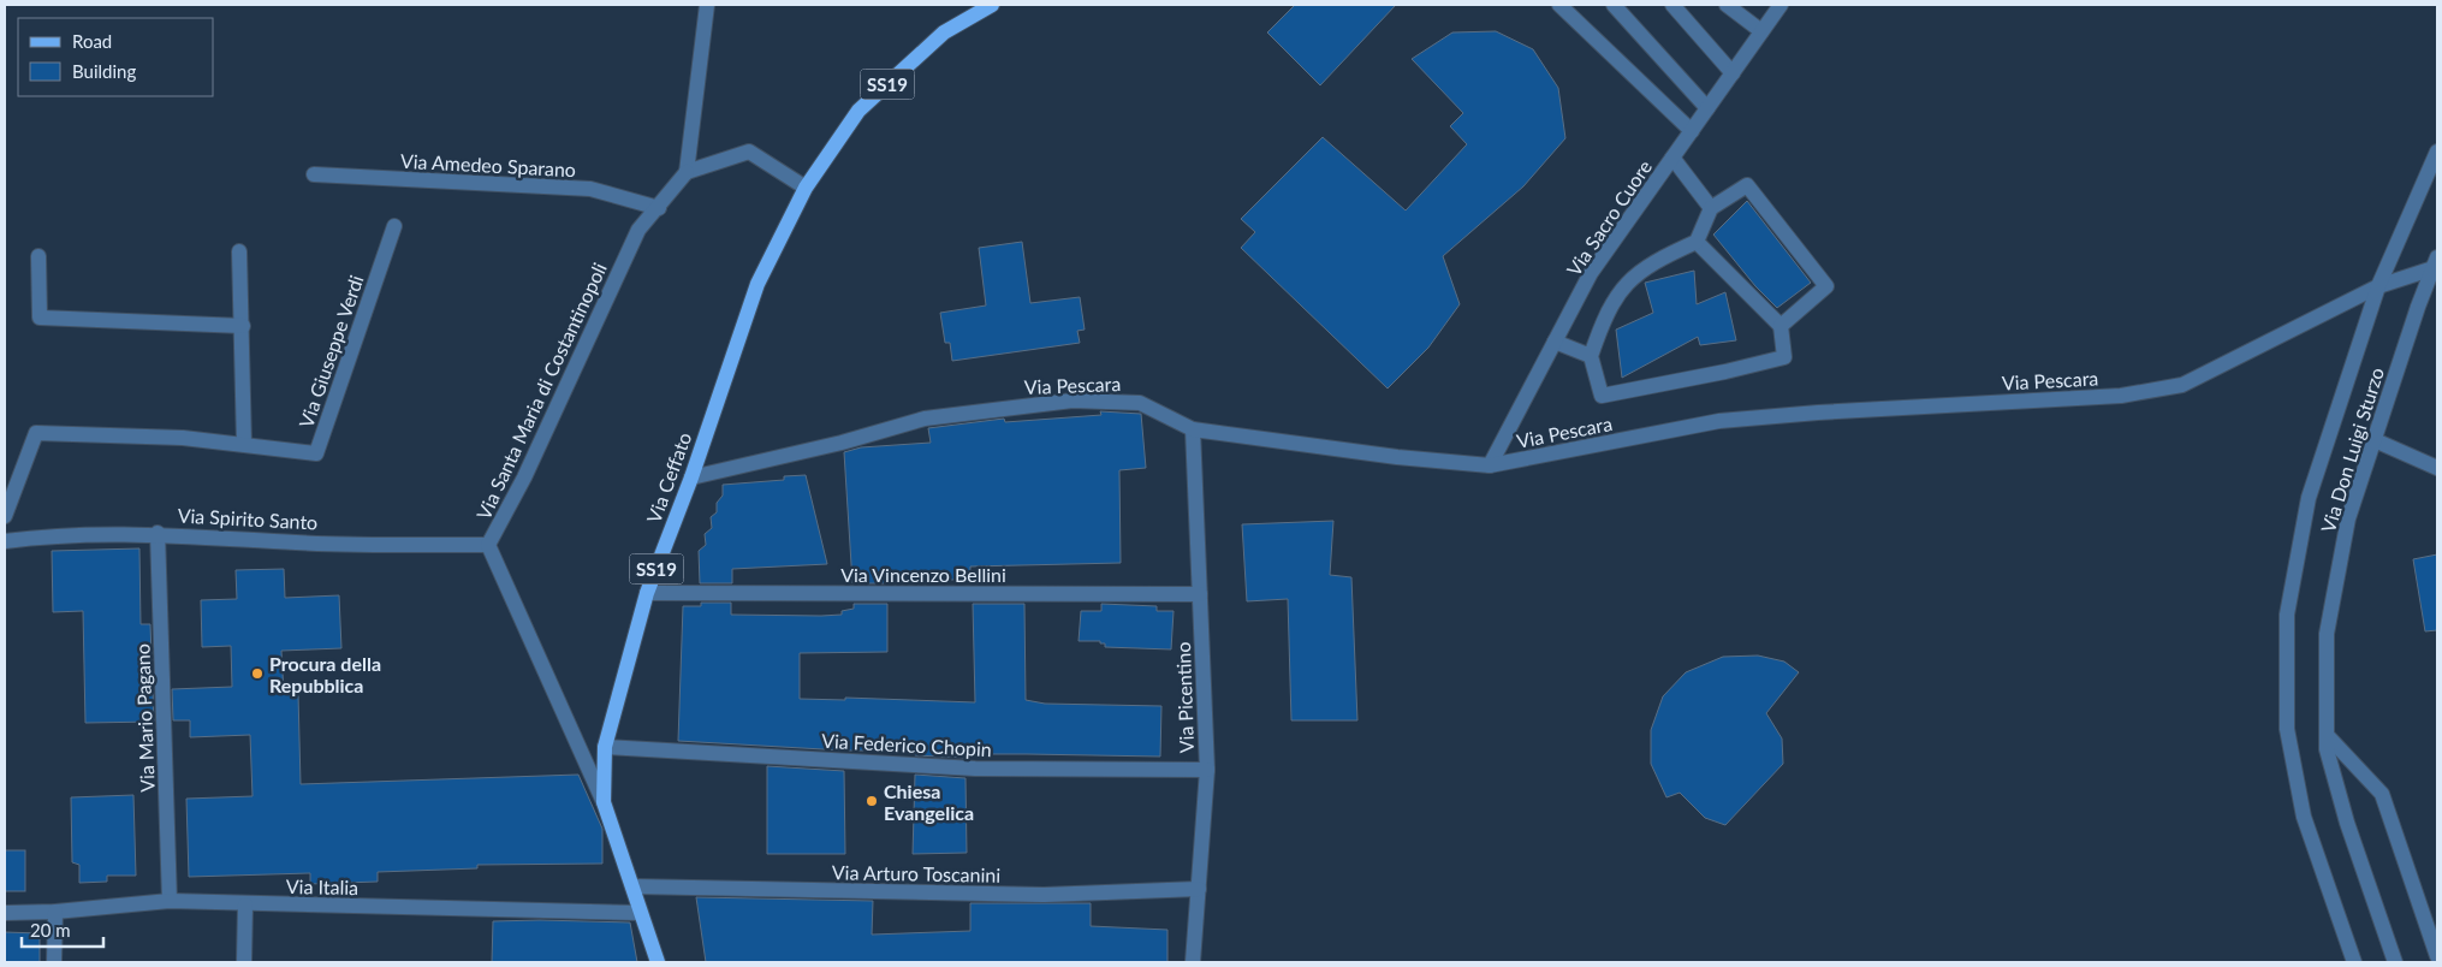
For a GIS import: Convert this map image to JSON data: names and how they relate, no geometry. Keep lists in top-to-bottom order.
{
  "streets": {
    "main road": ["SS19", "Via Ceffato"],
    "street": [
      "Via Amedeo Sparano",
      "Via Sacro Cuore",
      "Via Giuseppe Verdi",
      "Via Pescara",
      "Via Santa Maria di Costantinopoli",
      "Via Don Luigi Sturzo",
      "Via Spirito Santo",
      "Via Vincenzo Bellini",
      "Via Picentino",
      "Via Mario Pagano",
      "Via Federico Chopin",
      "Via Arturo Toscanini",
      "Via Italia"
    ]
  },
  "crossings": [
    ["SS19", "Via Ceffato"],
    ["Via Amedeo Sparano", "Via Santa Maria di Costantinopoli"],
    ["Via Sacro Cuore", "Via Pescara"],
    ["Via Pescara", "Via Don Luigi Sturzo"],
    ["Via Pescara", "Via Ceffato"],
    ["Via Pescara", "Via Picentino"],
    ["Via Santa Maria di Costantinopoli", "Via Ceffato"],
    ["Via Santa Maria di Costantinopoli", "Via Spirito Santo"],
    ["Via Ceffato", "Via Vincenzo Bellini"],
    ["Via Ceffato", "Via Federico Chopin"],
    ["Via Ceffato", "Via Arturo Toscanini"],
    ["Via Ceffato", "Via Italia"],
    ["Via Spirito Santo", "Via Mario Pagano"],
    ["Via Vincenzo Bellini", "Via Picentino"],
    ["Via Picentino", "Via Federico Chopin"],
    ["Via Picentino", "Via Arturo Toscanini"],
    ["Via Mario Pagano", "Via Italia"]
  ],
  "places": ["Procura della Repubblica", "Chiesa Evangelica"],
  "legend": ["Road", "Building"],
  "scale_bar": "20 m"
}
